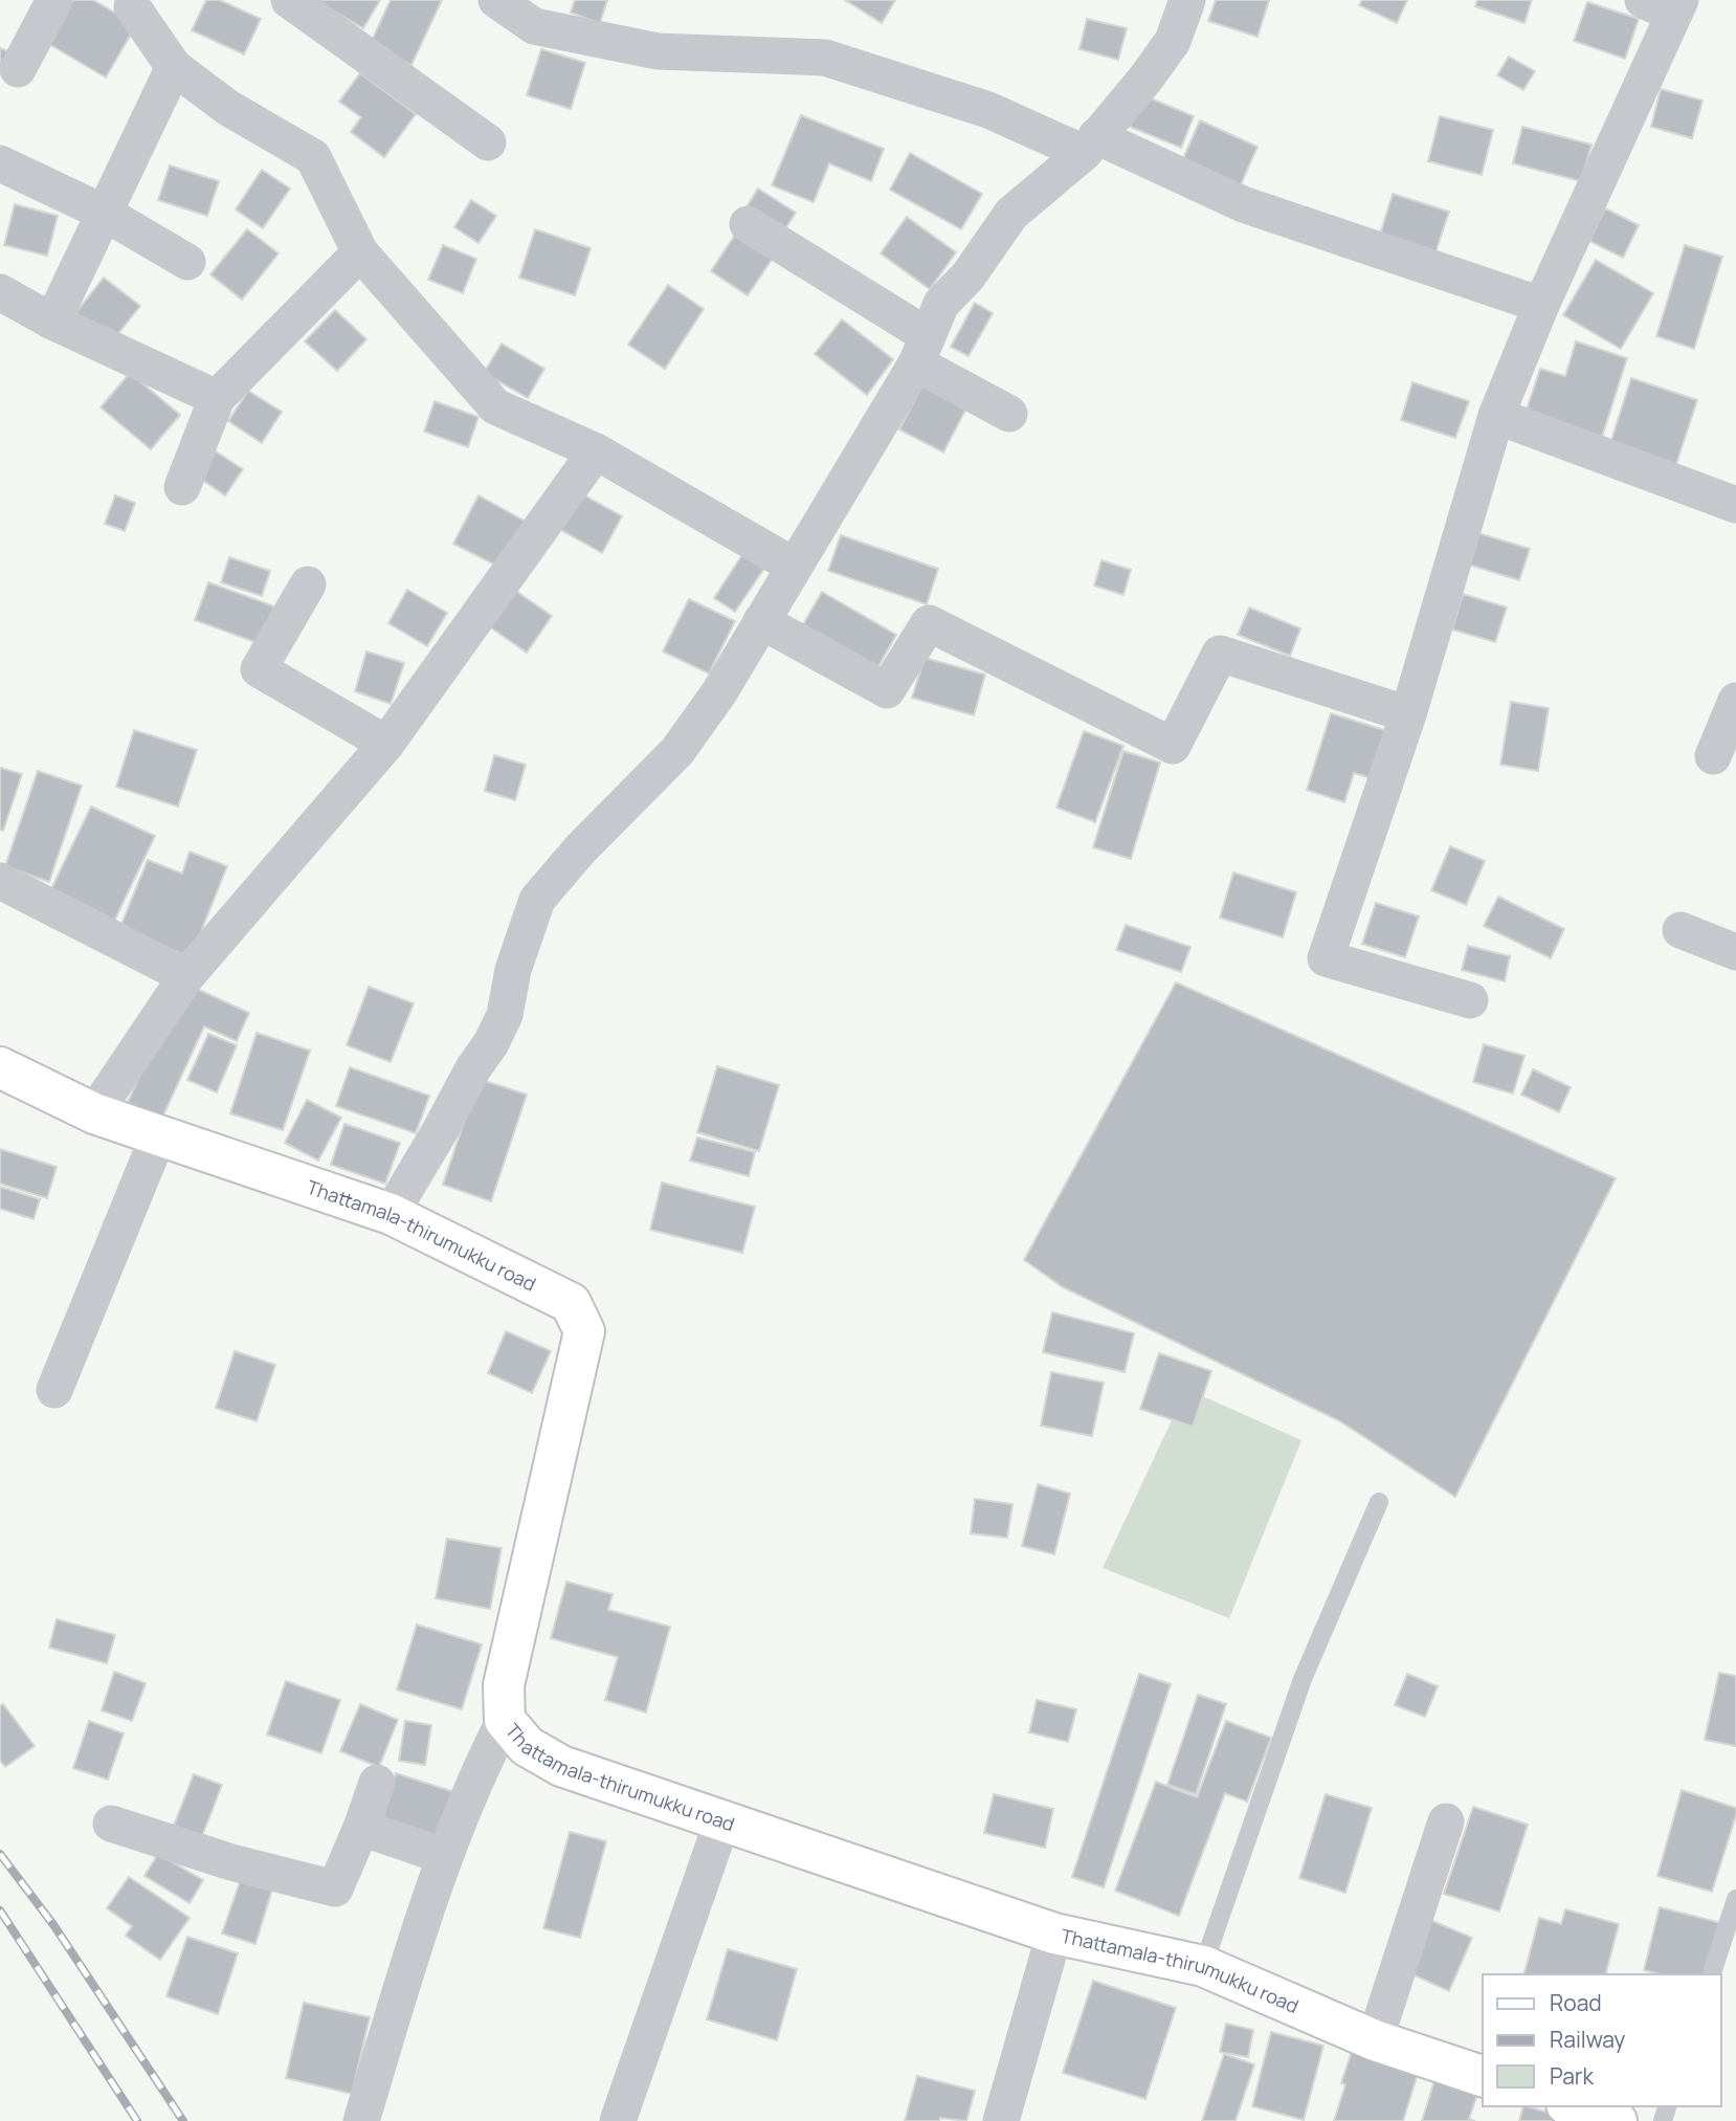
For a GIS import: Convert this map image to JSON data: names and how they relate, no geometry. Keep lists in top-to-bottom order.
{
  "streets": {
    "street": ["Thattamala-thirumukku road"]
  },
  "legend": ["Road", "Railway", "Park"]
}
